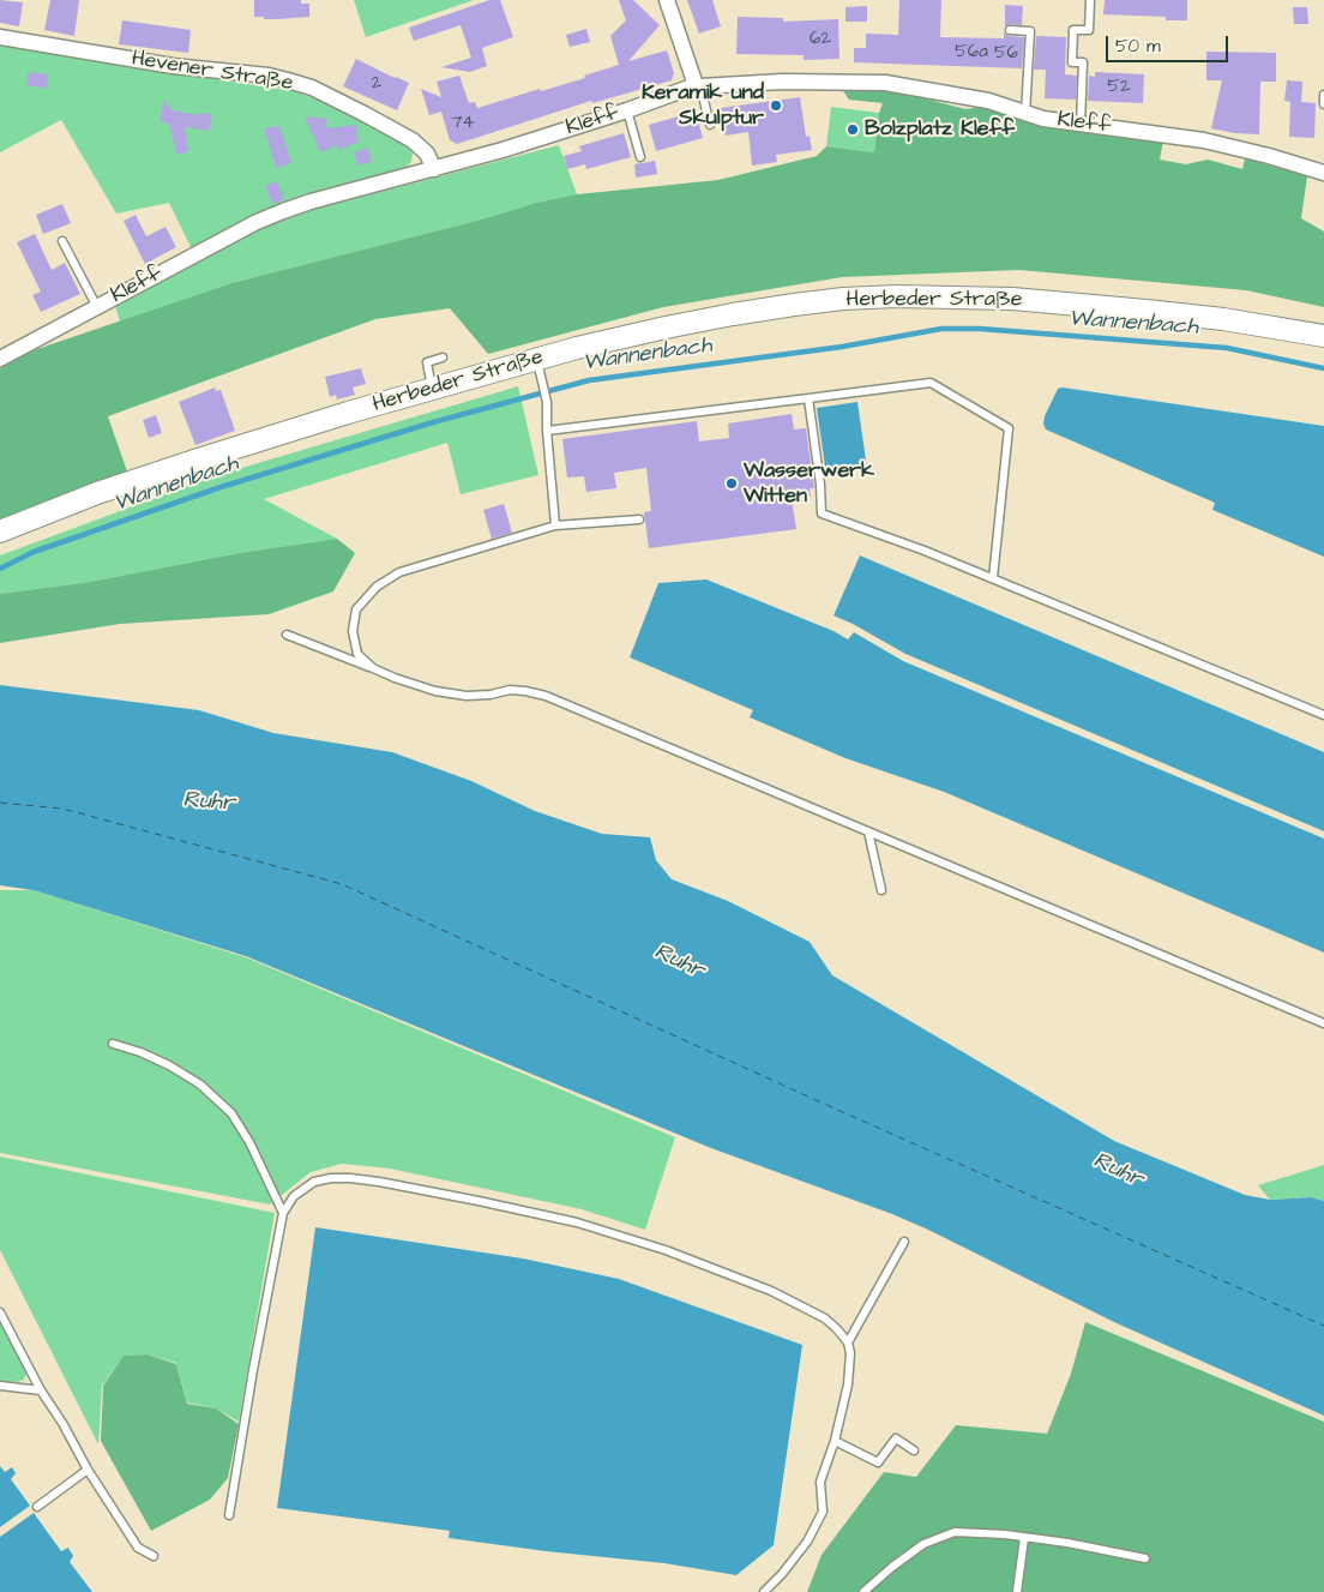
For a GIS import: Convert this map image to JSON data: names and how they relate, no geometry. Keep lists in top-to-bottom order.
{
  "streets": {
    "main road": ["Herbeder Straße"],
    "street": ["Hevener Straße", "Kleff"]
  },
  "crossings": [
    ["Hevener Straße", "Kleff"]
  ],
  "water": ["Wannenbach", "Ruhr"],
  "places": ["Keramik und Skulptur", "Bolzplatz Kleff", "Wasserwerk Witten"],
  "house_numbers": [
    "62",
    "56a",
    "56",
    "2",
    "52",
    "74"
  ],
  "scale_bar": "50 m"
}
